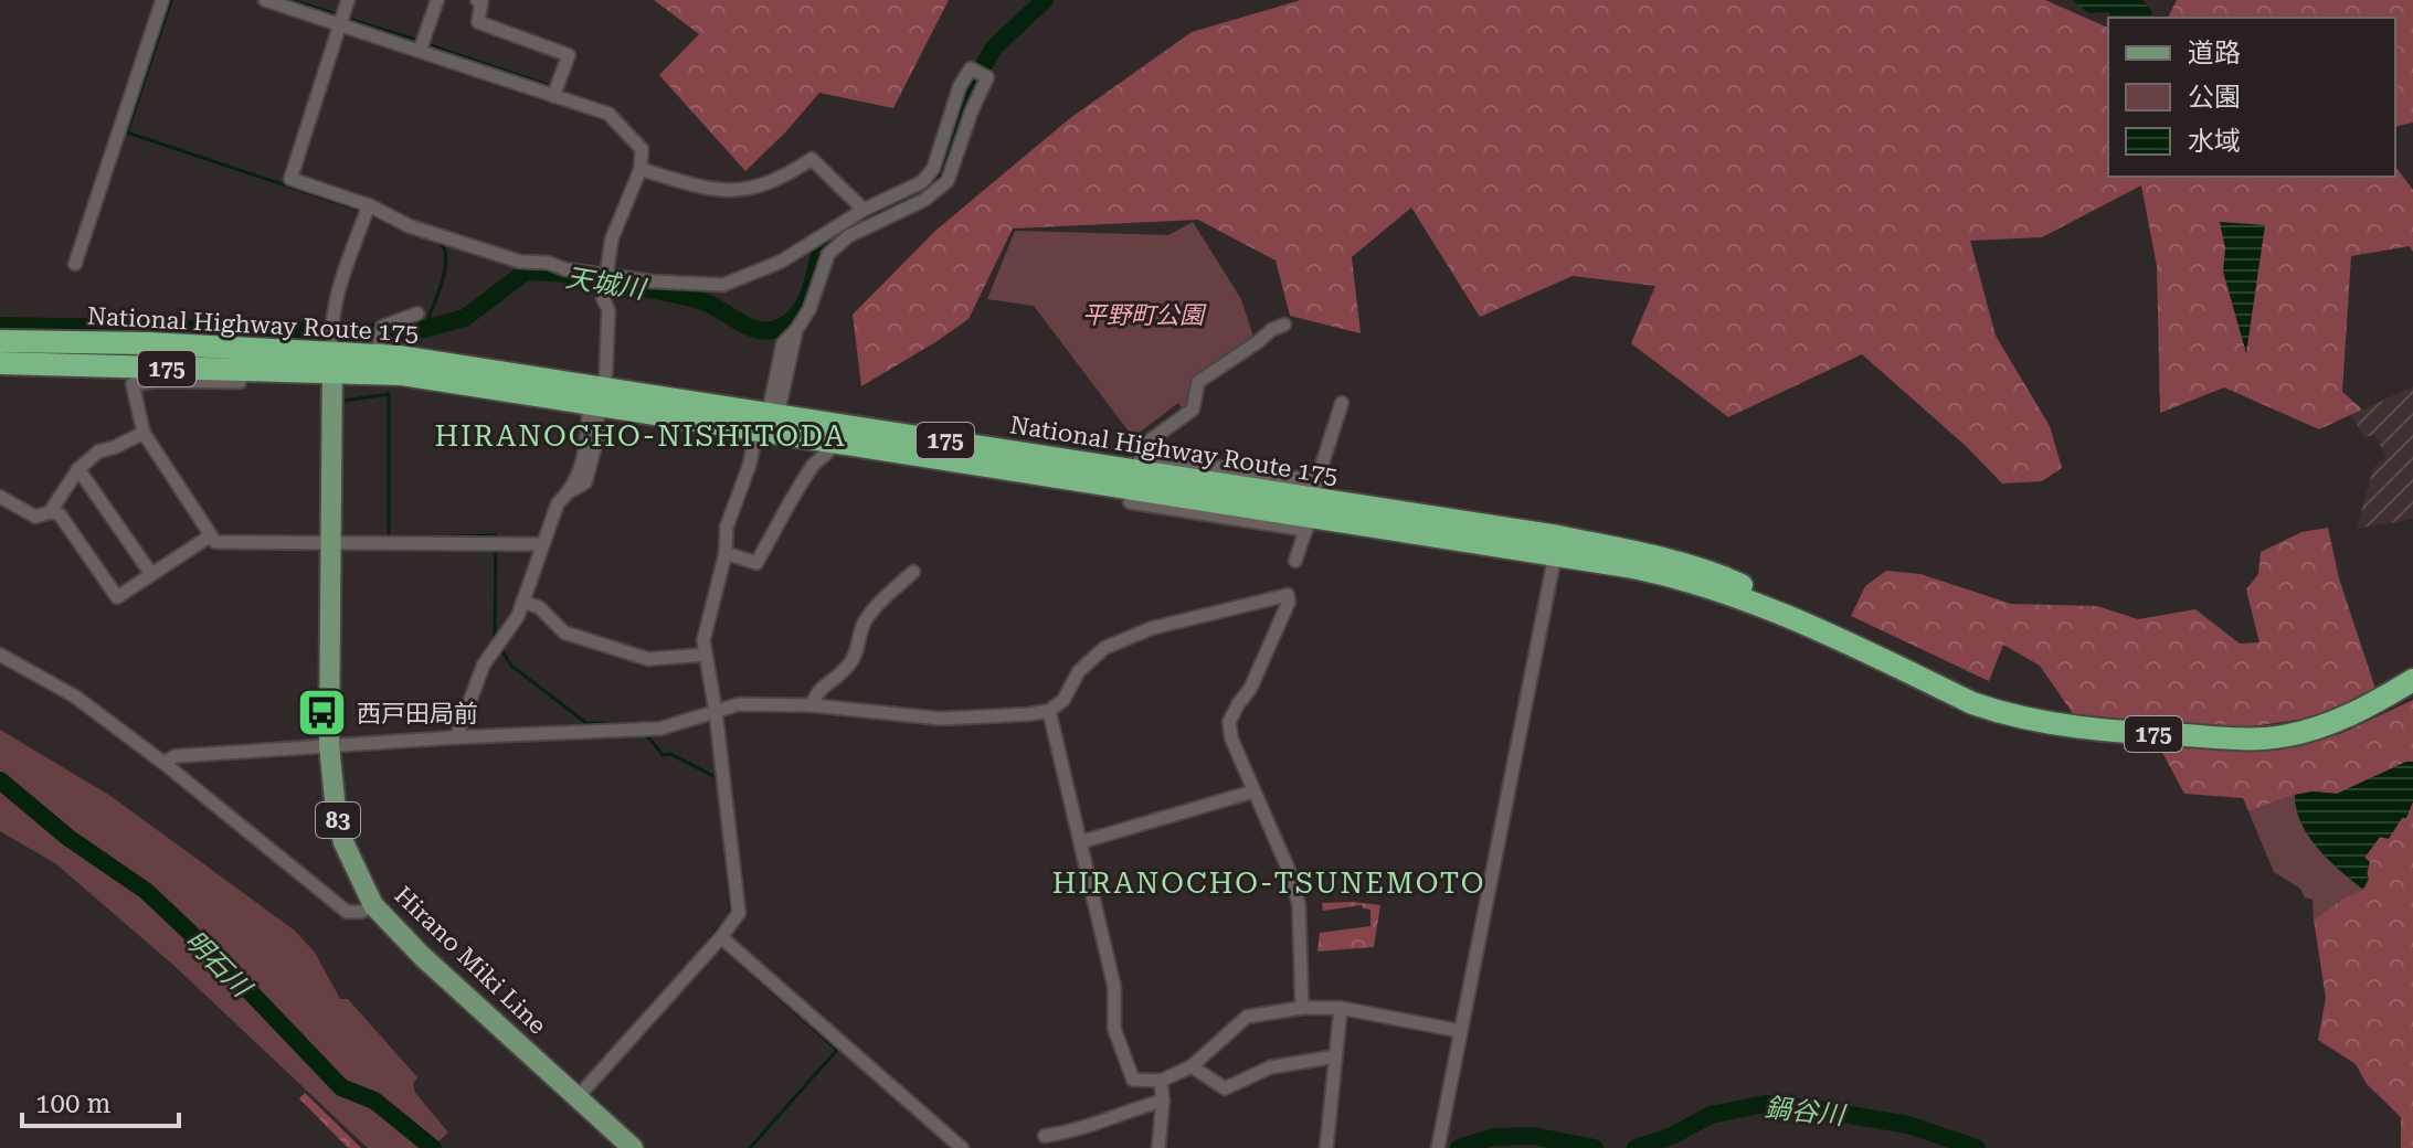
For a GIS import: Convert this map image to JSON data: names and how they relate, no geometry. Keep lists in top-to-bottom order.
{
  "streets": {
    "highway": ["National Highway Route 175", "175"],
    "main road": ["83", "Hirano Miki Line"]
  },
  "crossings": [
    ["National Highway Route 175", "Hirano Miki Line"]
  ],
  "districts": ["HIRANOCHO-NISHITODA", "HIRANOCHO-TSUNEMOTO"],
  "water": ["天城川", "明石川", "鍋谷川"],
  "parks": ["平野町公園"],
  "places": {
    "bus stop": ["西戸田局前"]
  },
  "legend": ["道路", "公園", "水域"],
  "scale_bar": "100 m"
}
